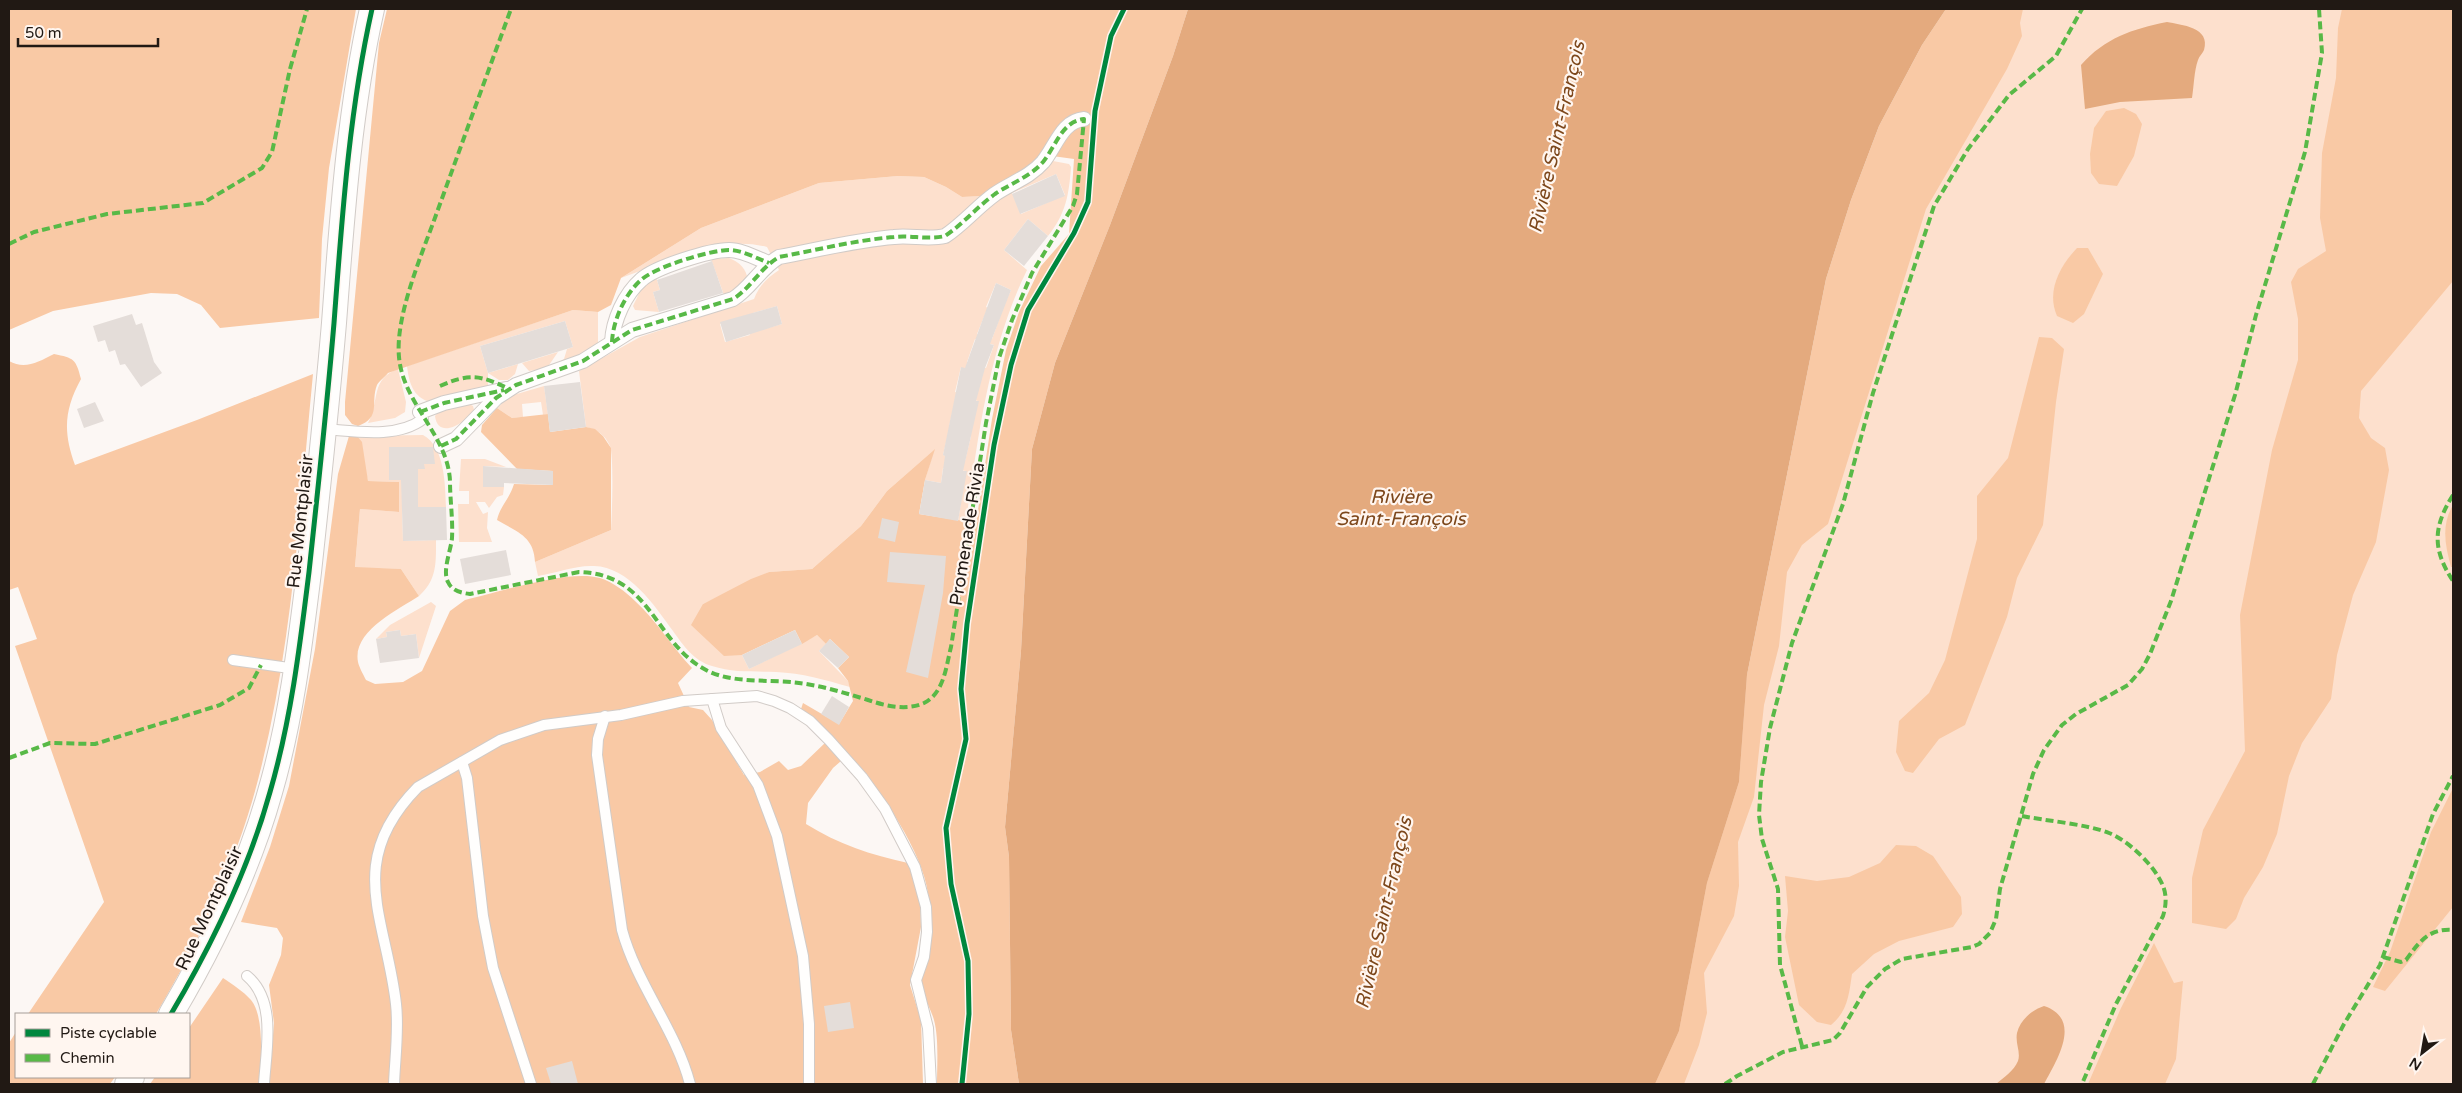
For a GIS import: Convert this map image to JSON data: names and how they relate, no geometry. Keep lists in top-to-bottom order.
{
  "streets": {
    "street": ["Rue Montplaisir"],
    "cycle path": ["Promenade Rivia"]
  },
  "water": ["Rivière Saint-François"],
  "legend": ["Piste cyclable", "Chemin"],
  "scale_bar": "50 m",
  "north": "bottom left"
}
